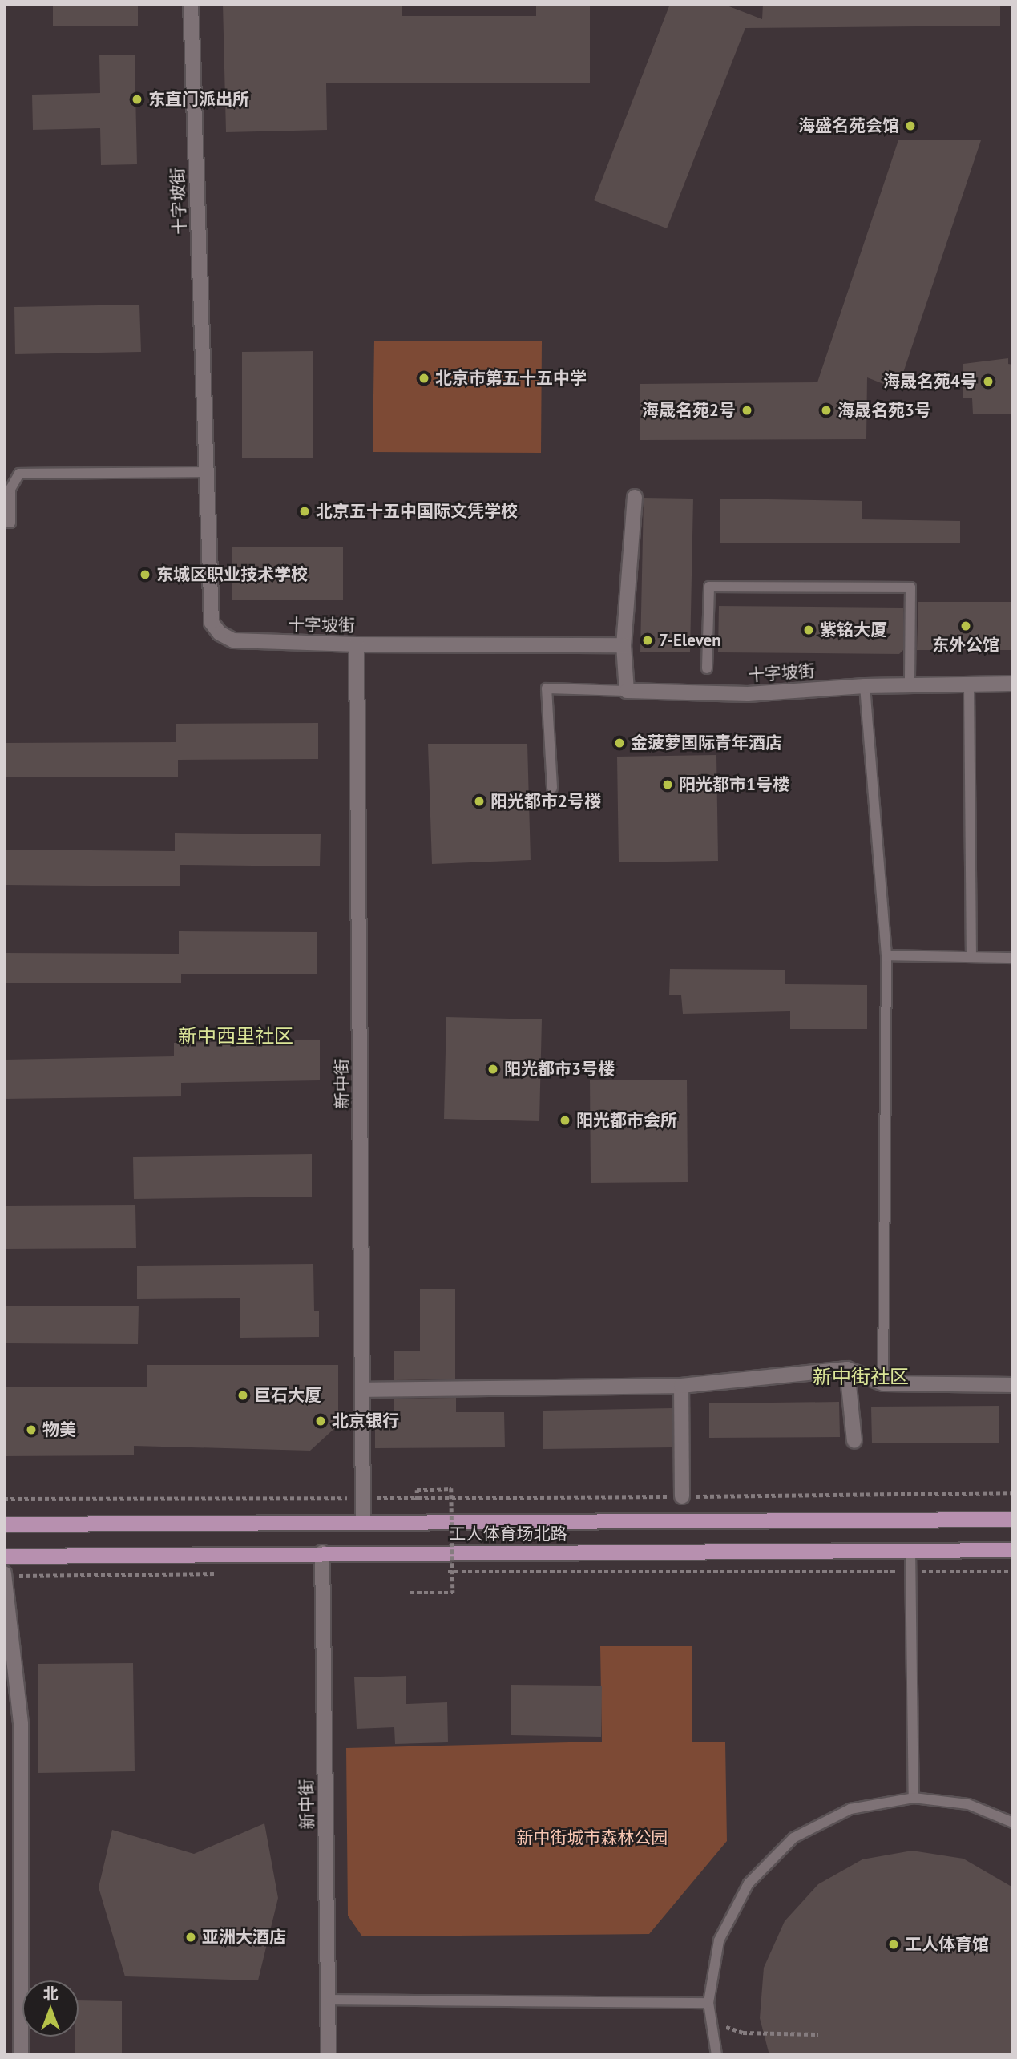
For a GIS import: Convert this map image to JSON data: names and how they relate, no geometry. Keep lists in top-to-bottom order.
{
  "streets": {
    "main road": ["工人体育场北路"],
    "street": ["十字坡街", "新中街"]
  },
  "crossings": [
    ["十字坡街", "新中街"],
    ["新中街", "工人体育场北路"]
  ],
  "districts": ["新中西里社区", "新中街社区"],
  "parks": ["新中街城市森林公园"],
  "places": [
    "东直门派出所",
    "海盛名苑会馆",
    "北京市第五十五中学",
    "海晟名苑4号",
    "海晟名苑2号",
    "海晟名苑3号",
    "北京五十五中国际文凭学校",
    "东城区职业技术学校",
    "东外公馆",
    "紫铭大厦",
    "7-Eleven",
    "金菠萝国际青年酒店",
    "阳光都市1号楼",
    "阳光都市2号楼",
    "阳光都市3号楼",
    "阳光都市会所",
    "巨石大厦",
    "北京银行",
    "物美",
    "亚洲大酒店",
    "工人体育馆"
  ],
  "north": "top"
}
